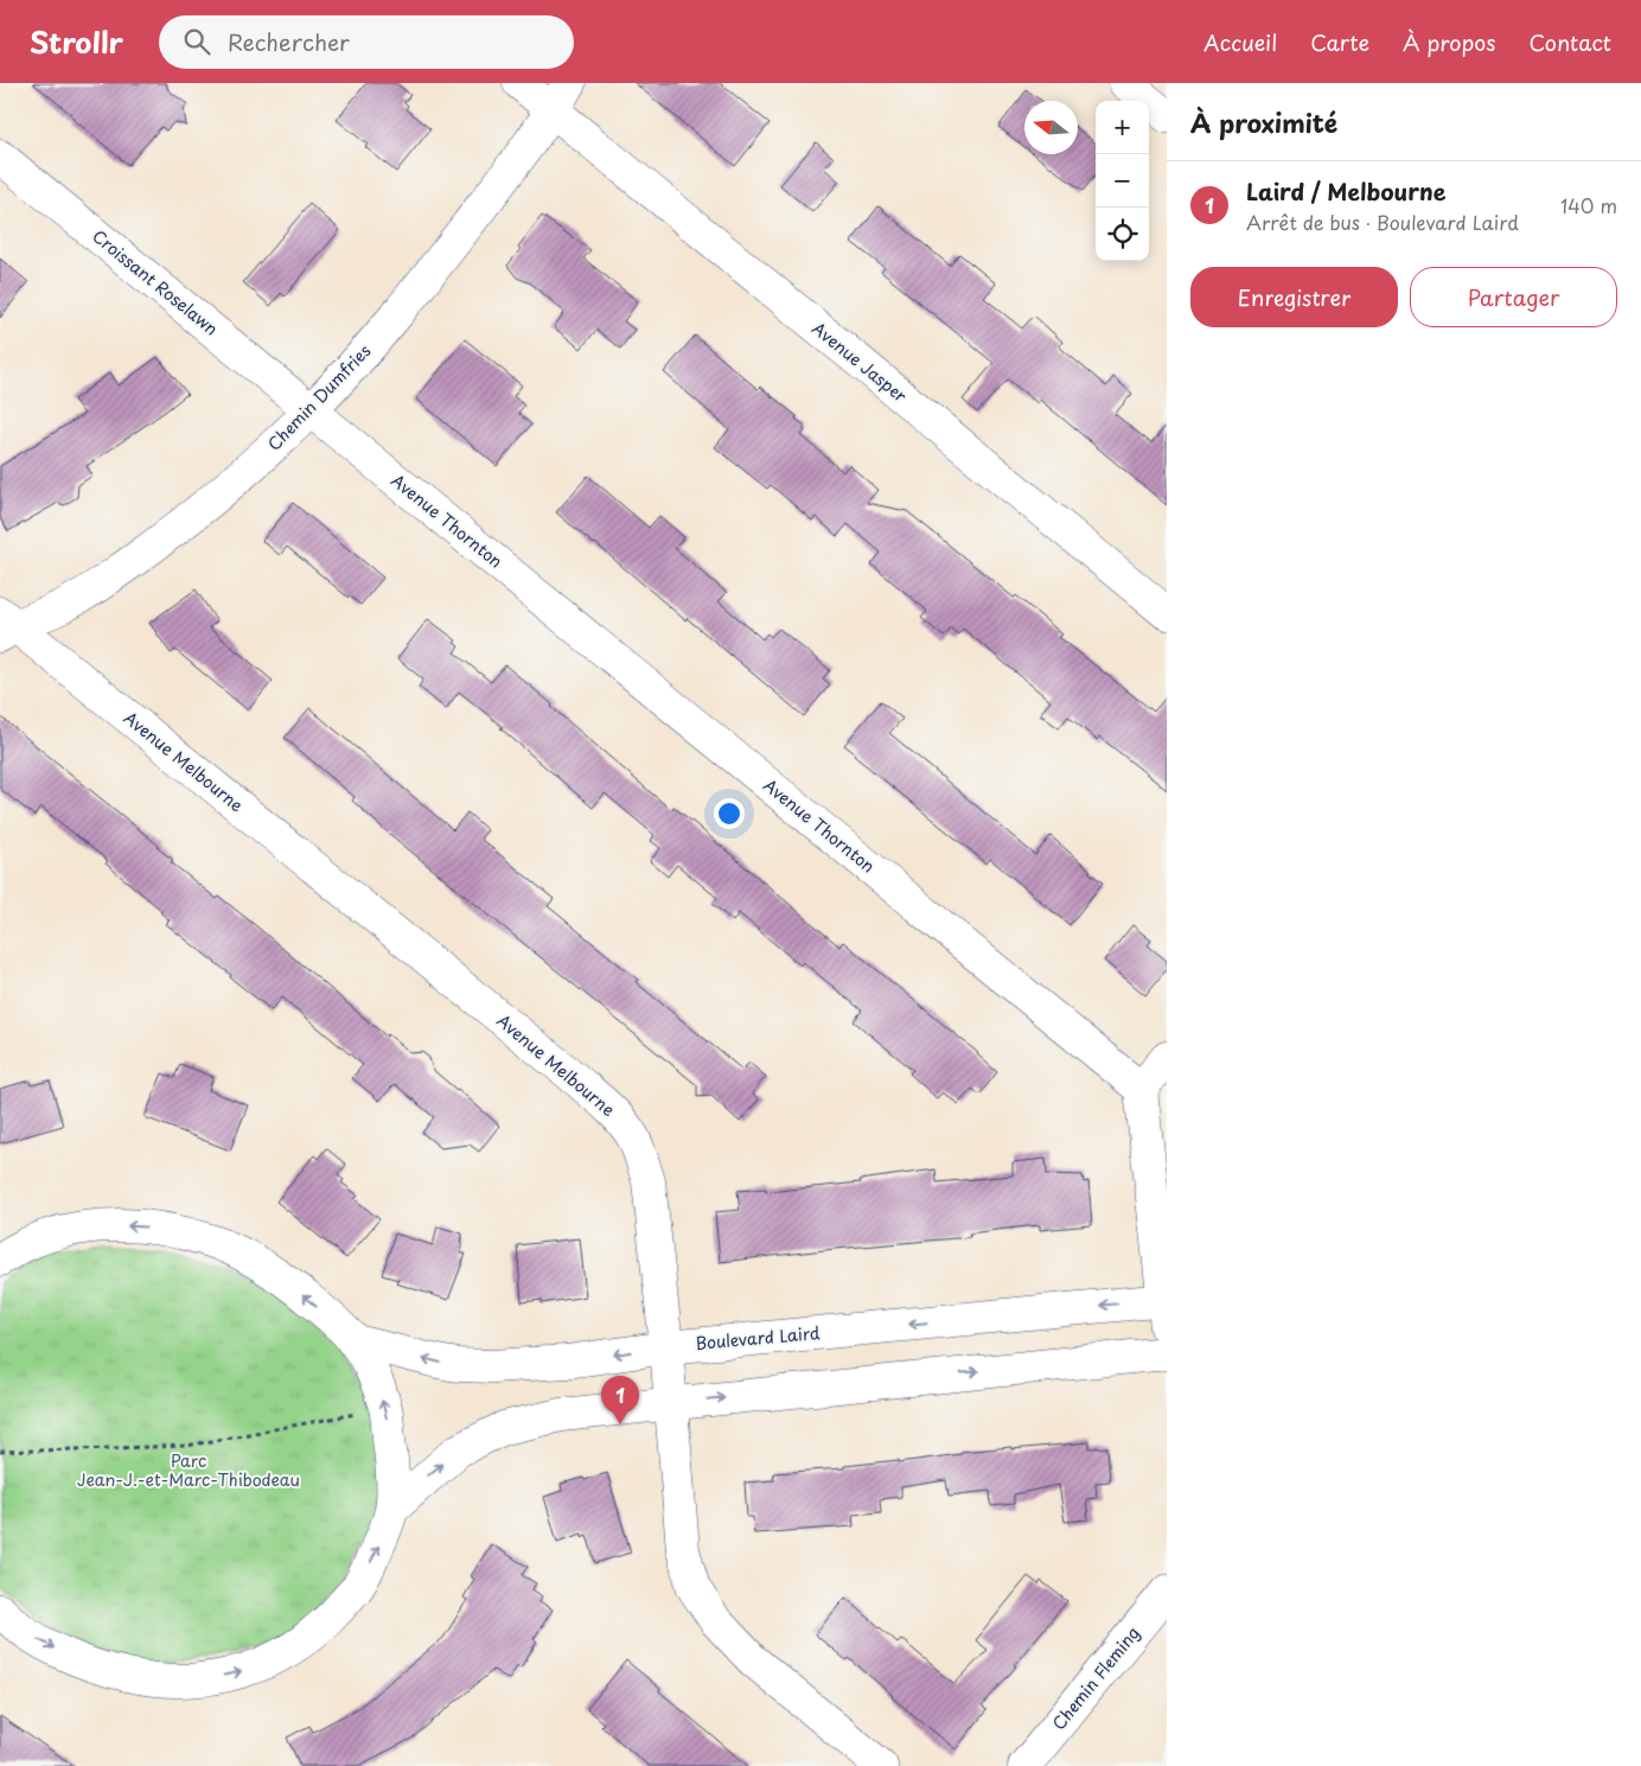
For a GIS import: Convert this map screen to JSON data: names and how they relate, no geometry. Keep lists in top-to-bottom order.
{
  "streets": {
    "street": [
      "Croissant Roselawn",
      "Avenue Jasper",
      "Chemin Dumfries",
      "Avenue Thornton",
      "Avenue Melbourne",
      "Boulevard Laird",
      "Chemin Fleming"
    ]
  },
  "crossings": [
    ["Croissant Roselawn", "Chemin Dumfries"],
    ["Croissant Roselawn", "Avenue Thornton"],
    ["Avenue Jasper", "Chemin Dumfries"],
    ["Chemin Dumfries", "Avenue Thornton"],
    ["Chemin Dumfries", "Avenue Melbourne"],
    ["Avenue Melbourne", "Boulevard Laird"]
  ],
  "parks": ["Parc Jean-J.-et-Marc-Thibodeau"],
  "north": "left",
  "page": {
    "header": "Strollr",
    "search": "Rechercher",
    "nav": [
      "Accueil",
      "Carte",
      "À propos",
      "Contact"
    ],
    "heading": "À proximité",
    "map_buttons": ["+", "−"],
    "list": [
      {
        "mark": "1",
        "name": "Laird / Melbourne",
        "note": "Arrêt de bus · Boulevard Laird",
        "value": "140 m"
      }
    ],
    "buttons": ["Enregistrer", "Partager"],
    "pins": "1"
  }
}
